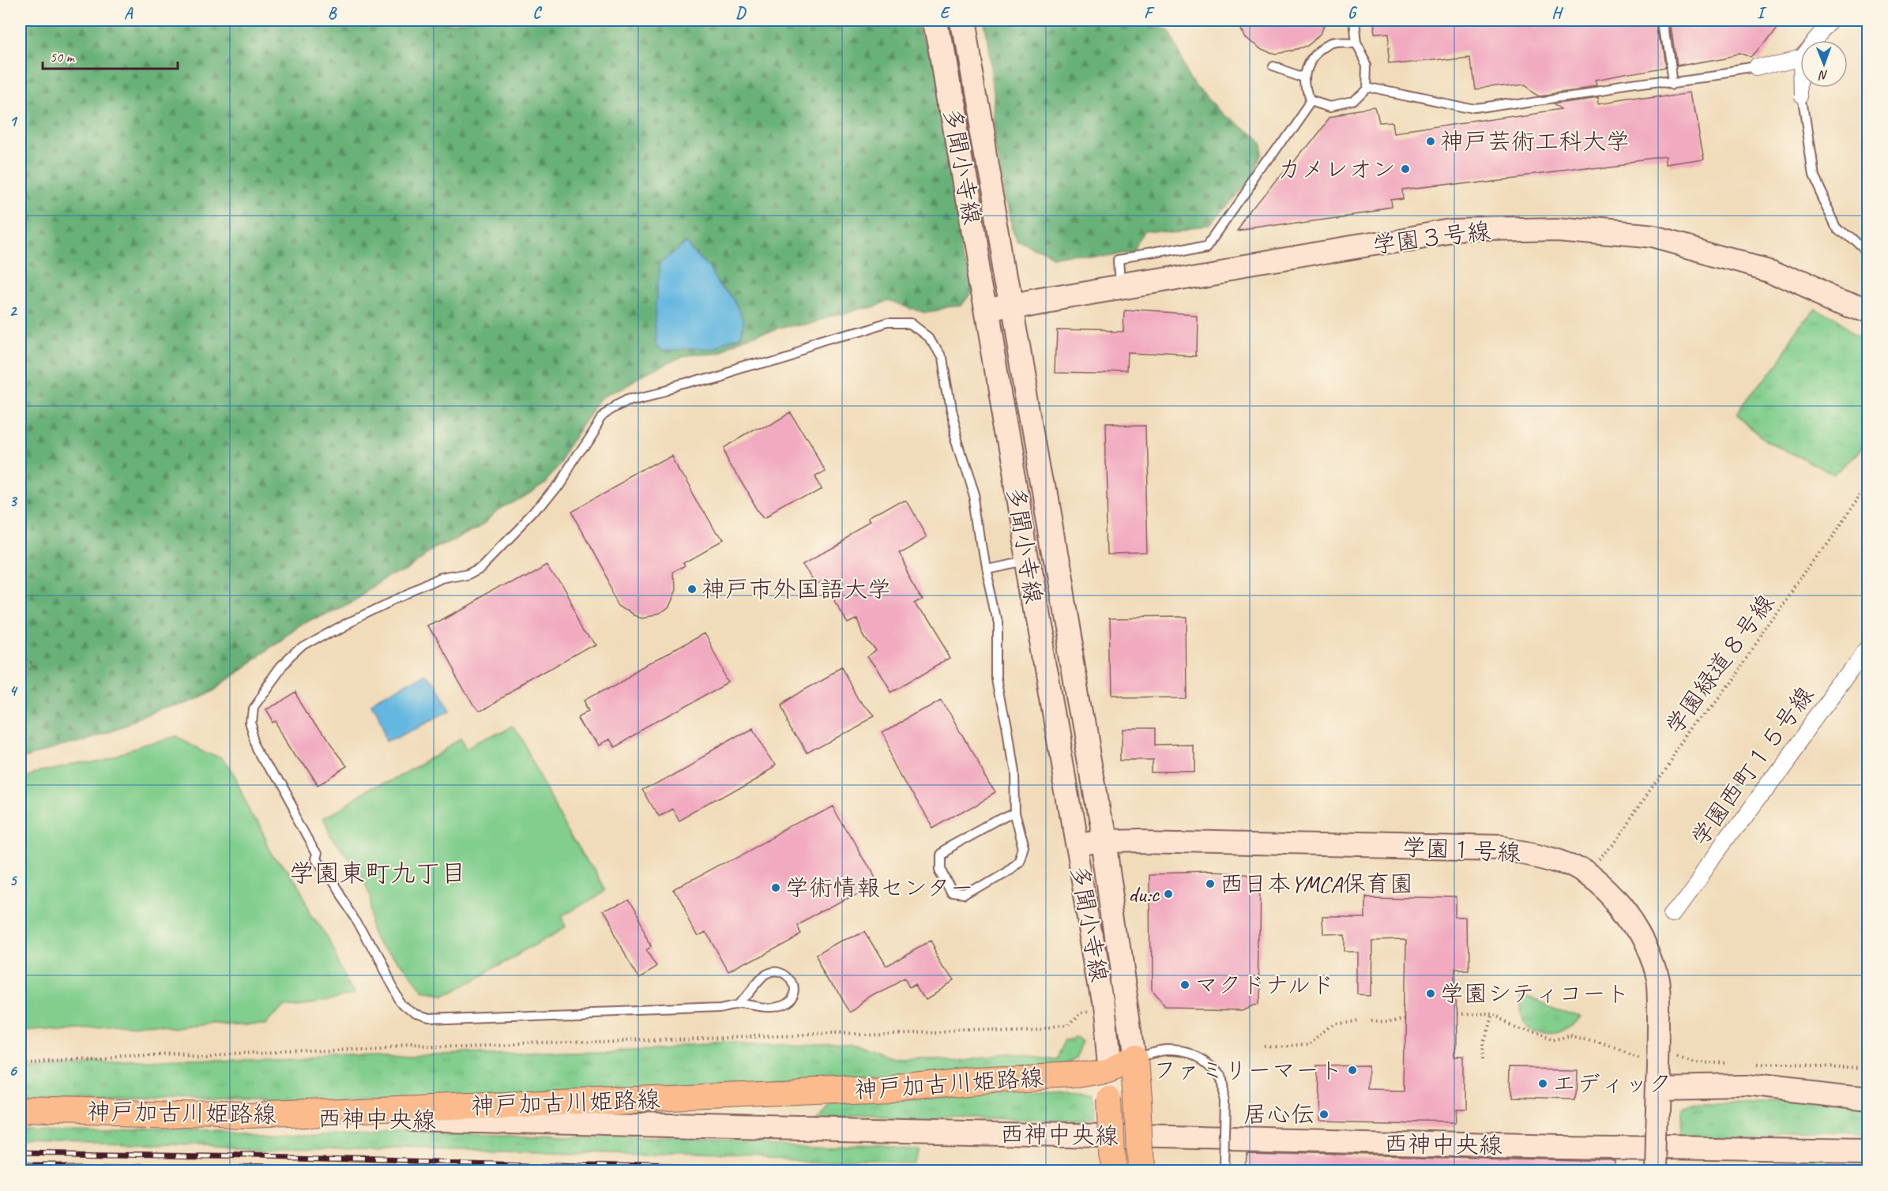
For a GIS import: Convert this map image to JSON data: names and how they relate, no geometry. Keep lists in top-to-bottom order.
{
  "streets": {
    "main road": ["神戸加古川姫路線"],
    "street": [
      "多聞小寺線",
      "学園３号線",
      "学園西町１５号線",
      "学園１号線",
      "西神中央線"
    ],
    "path": ["学園緑道８号線"]
  },
  "crossings": [
    ["多聞小寺線", "学園３号線"],
    ["多聞小寺線", "学園１号線"],
    ["多聞小寺線", "神戸加古川姫路線"],
    ["神戸加古川姫路線", "西神中央線"]
  ],
  "districts": ["学園東町九丁目"],
  "places": [
    "神戸芸術工科大学",
    "カメレオン",
    "神戸市外国語大学",
    "西日本YMCA保育園",
    "学術情報センター",
    "du:c",
    "マクドナルド",
    "学園シティコート",
    "ファミリーマート",
    "エディック",
    "居心伝"
  ],
  "scale_bar": "50 m",
  "north": "bottom",
  "grid": {
    "columns": [
      "A",
      "B",
      "C",
      "D",
      "E",
      "F",
      "G",
      "H",
      "I"
    ],
    "rows": [
      "1",
      "2",
      "3",
      "4",
      "5",
      "6"
    ]
  }
}
